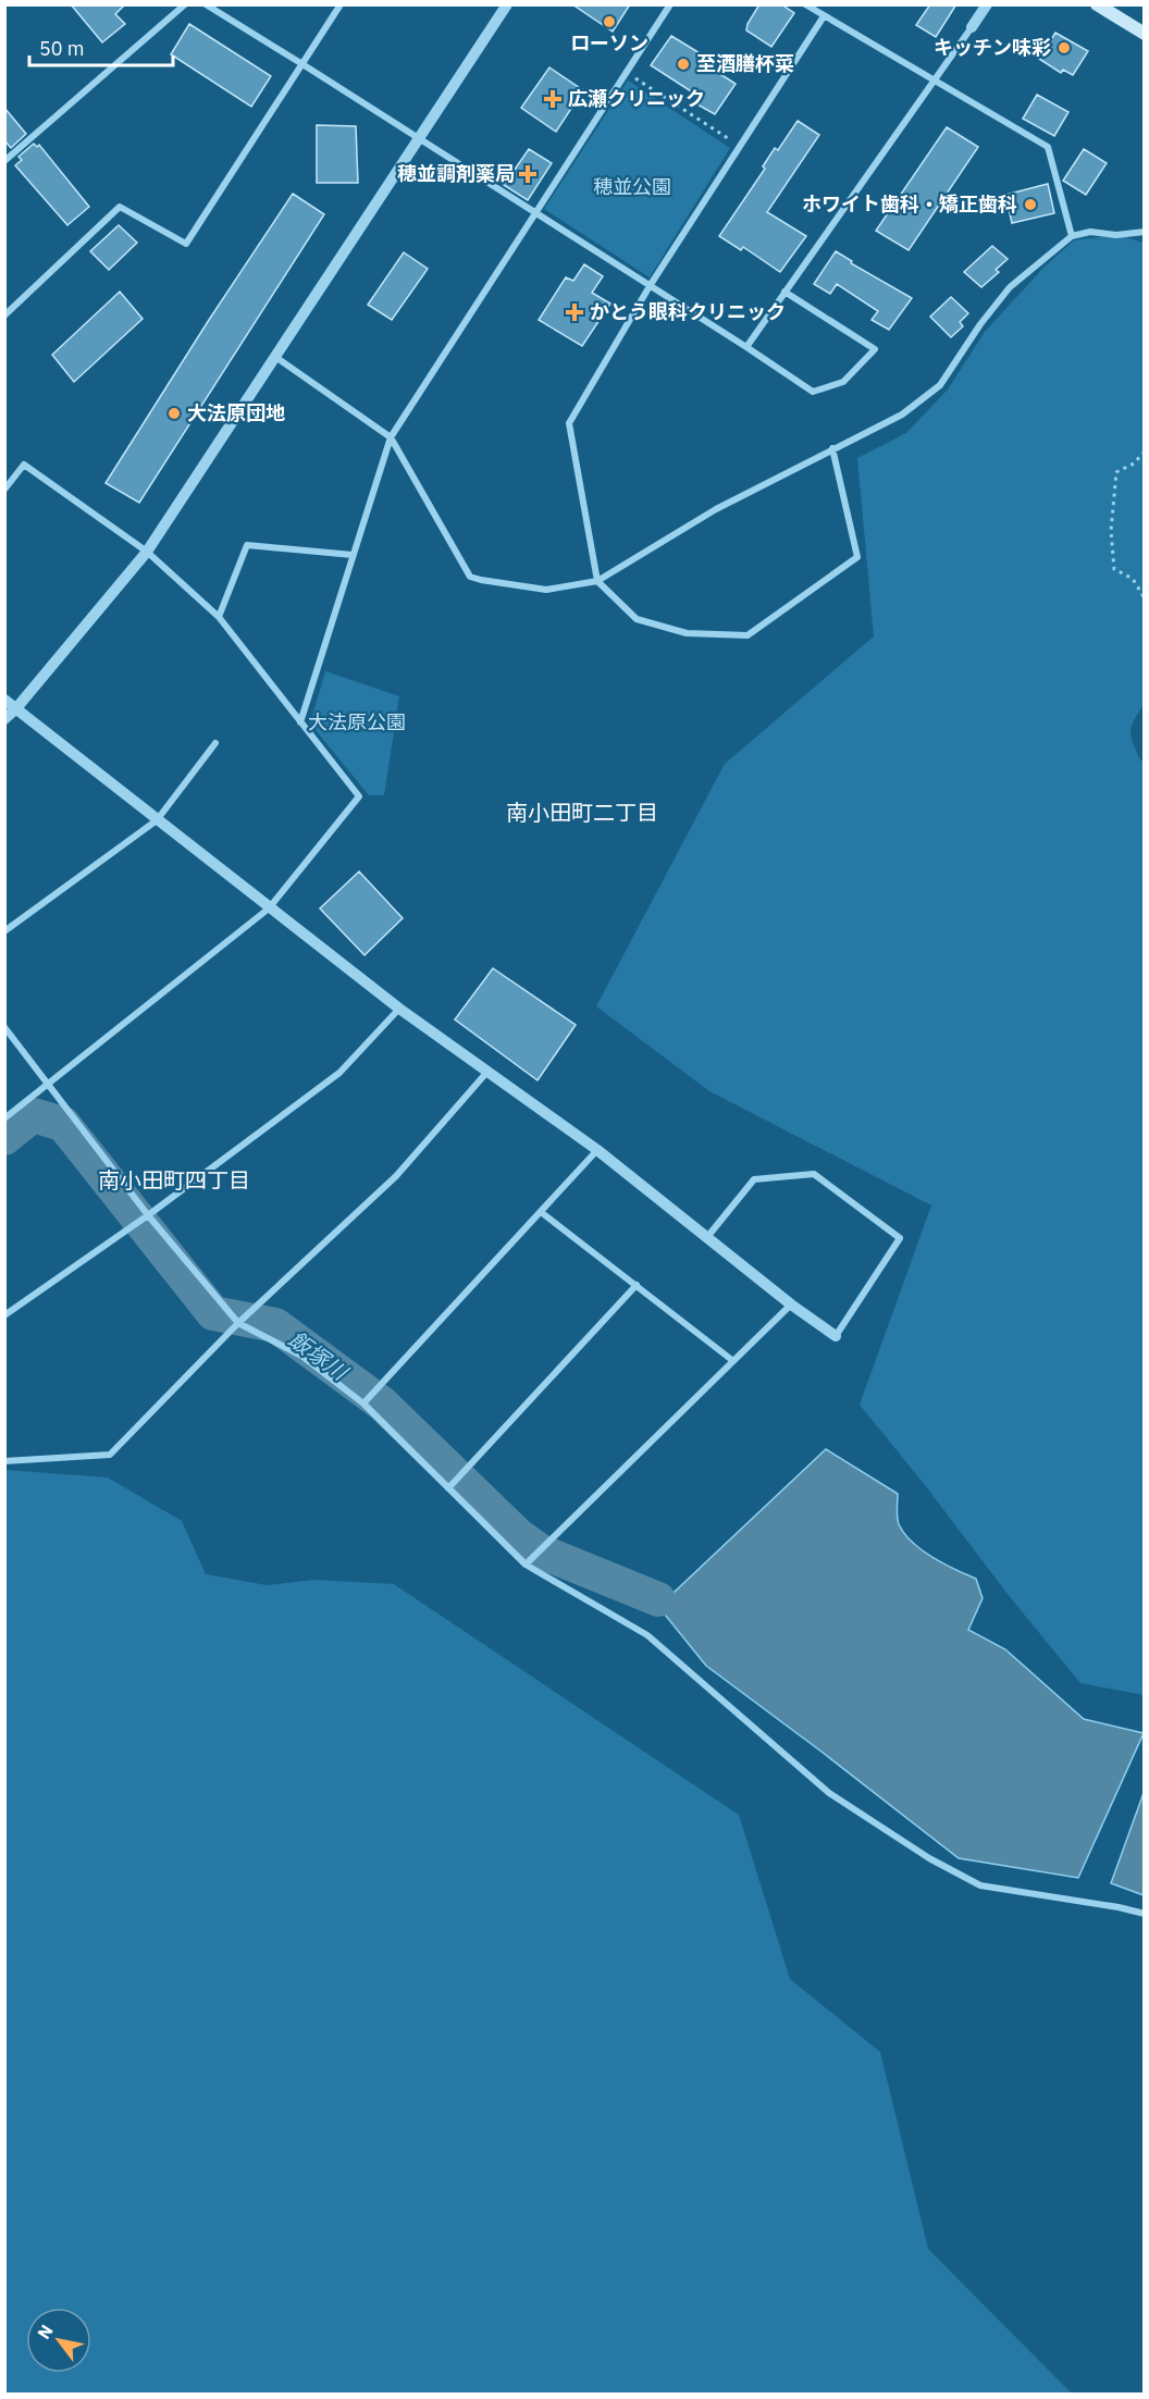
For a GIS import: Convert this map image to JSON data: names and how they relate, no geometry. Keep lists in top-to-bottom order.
{
  "districts": ["南小田町二丁目", "南小田町四丁目"],
  "water": ["飯塚川"],
  "parks": ["穂並公園", "大法原公園"],
  "places": {
    "other": [
      "ローソン",
      "キッチン味彩",
      "至酒膳杯菜",
      "ホワイト歯科・矯正歯科",
      "大法原団地"
    ],
    "health": ["広瀬クリニック", "穂並調剤薬局", "かとう眼科クリニック"]
  },
  "scale_bar": "50 m",
  "north": "top left"
}
